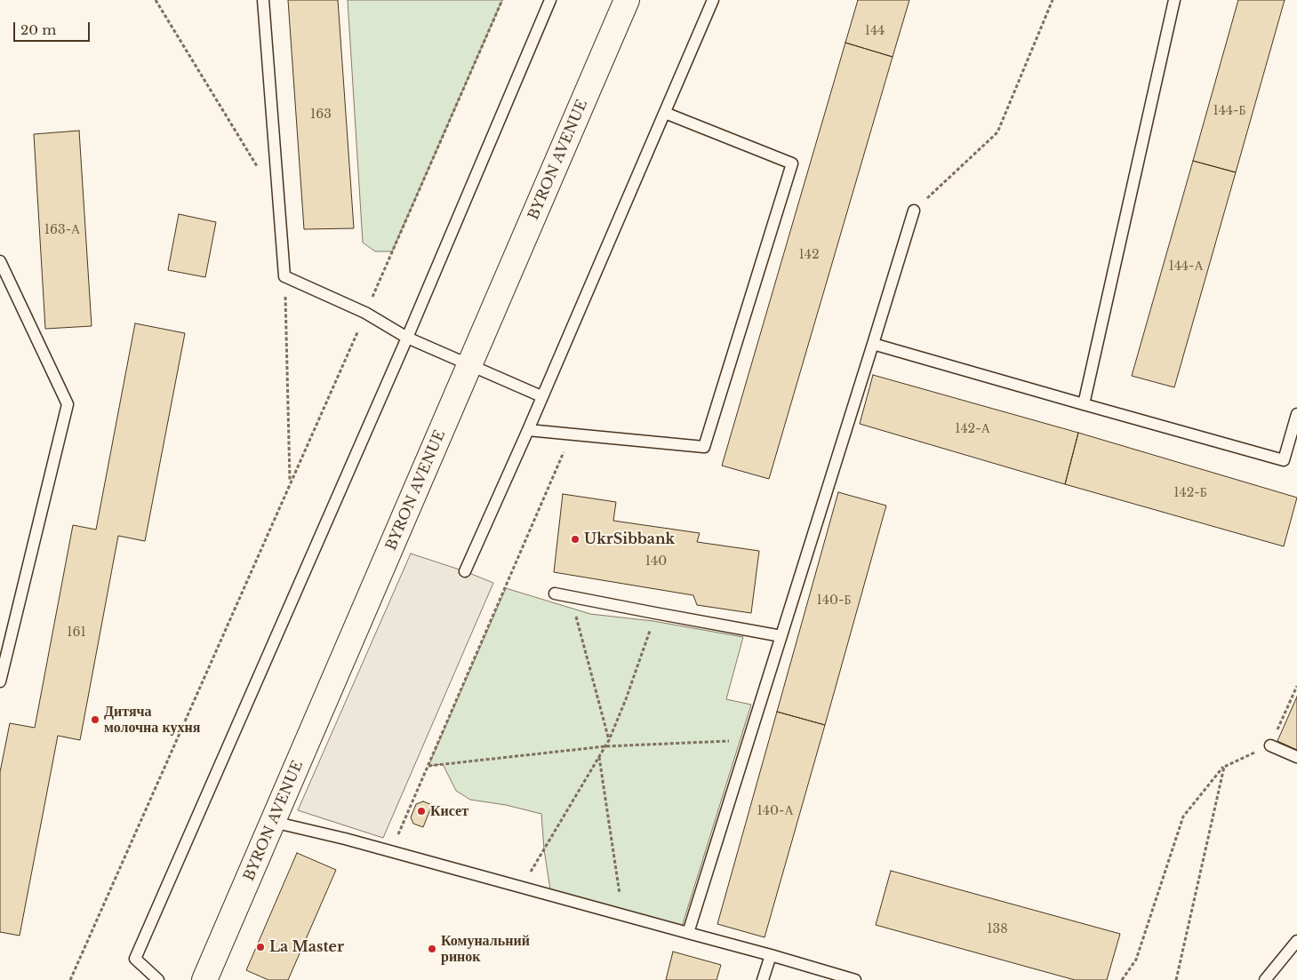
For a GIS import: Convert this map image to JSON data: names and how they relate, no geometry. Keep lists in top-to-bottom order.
{
  "streets": {
    "main road": ["BYRON AVENUE"]
  },
  "places": [
    "UkrSibbank",
    "Дитяча молочна кухня",
    "Кисет",
    "La Master",
    "Комунальний ринок"
  ],
  "house_numbers": [
    "144",
    "144-Б",
    "163",
    "163-А",
    "142",
    "144-А",
    "142-А",
    "142-Б",
    "140",
    "140-Б",
    "161",
    "140-А",
    "138"
  ],
  "scale_bar": "20 m"
}
